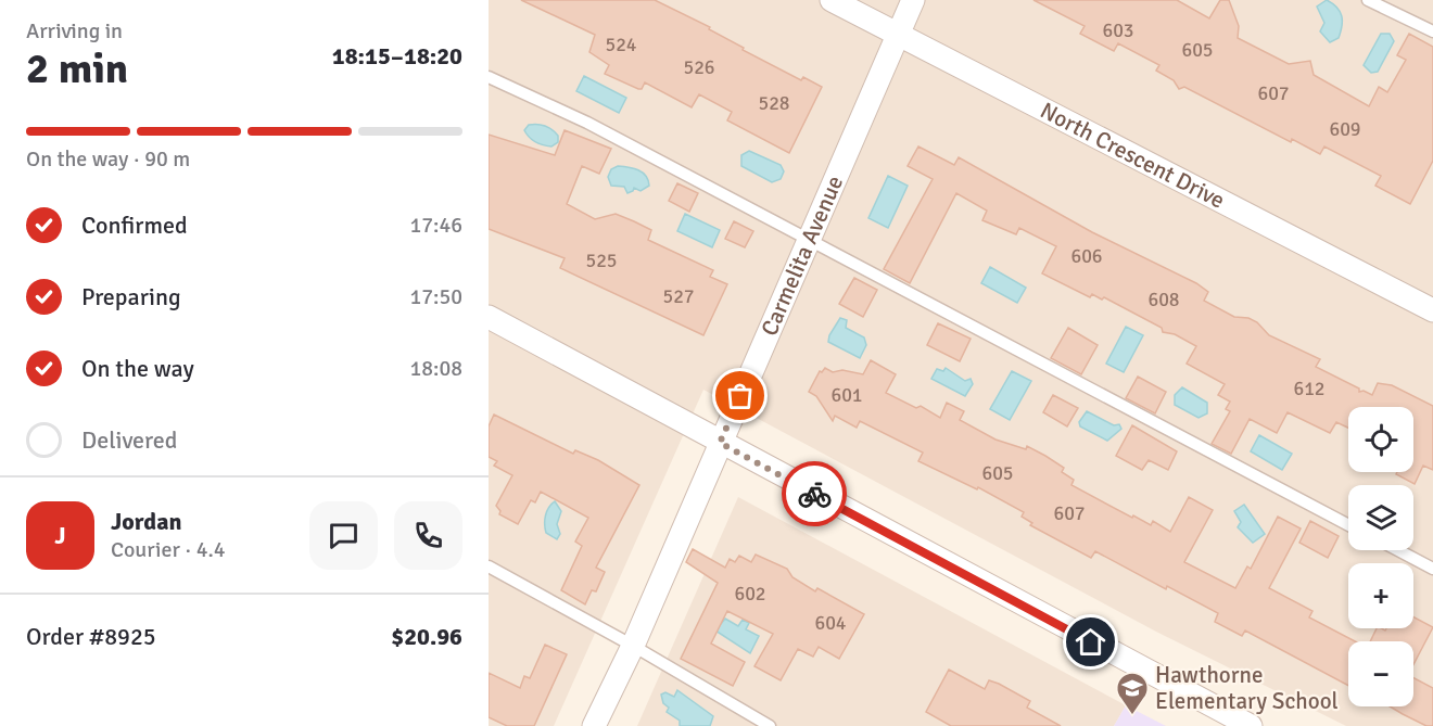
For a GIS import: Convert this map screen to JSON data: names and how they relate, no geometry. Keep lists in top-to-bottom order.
{
  "streets": {
    "street": ["North Crescent Drive", "Carmelita Avenue"]
  },
  "crossings": [
    ["North Crescent Drive", "Carmelita Avenue"]
  ],
  "places": {
    "school or university": ["Hawthorne Elementary School"]
  },
  "house_numbers": [
    "603",
    "524",
    "605",
    "526",
    "607",
    "528",
    "609",
    "606",
    "525",
    "527",
    "608",
    "612",
    "601",
    "605",
    "607",
    "602",
    "604"
  ],
  "page": {
    "heading": ["2 min", "Arriving in", "18:15–18:20"],
    "panel": [
      "Jordan",
      "Courier · 4.4",
      "Order #8925",
      "$20.96"
    ],
    "bar": "On the way · 90 m",
    "list": [
      ["Confirmed", "17:46"],
      ["Preparing", "17:50"],
      ["On the way", "18:08"],
      "Delivered"
    ],
    "map_buttons": ["+", "−"],
    "round": "J"
  }
}
